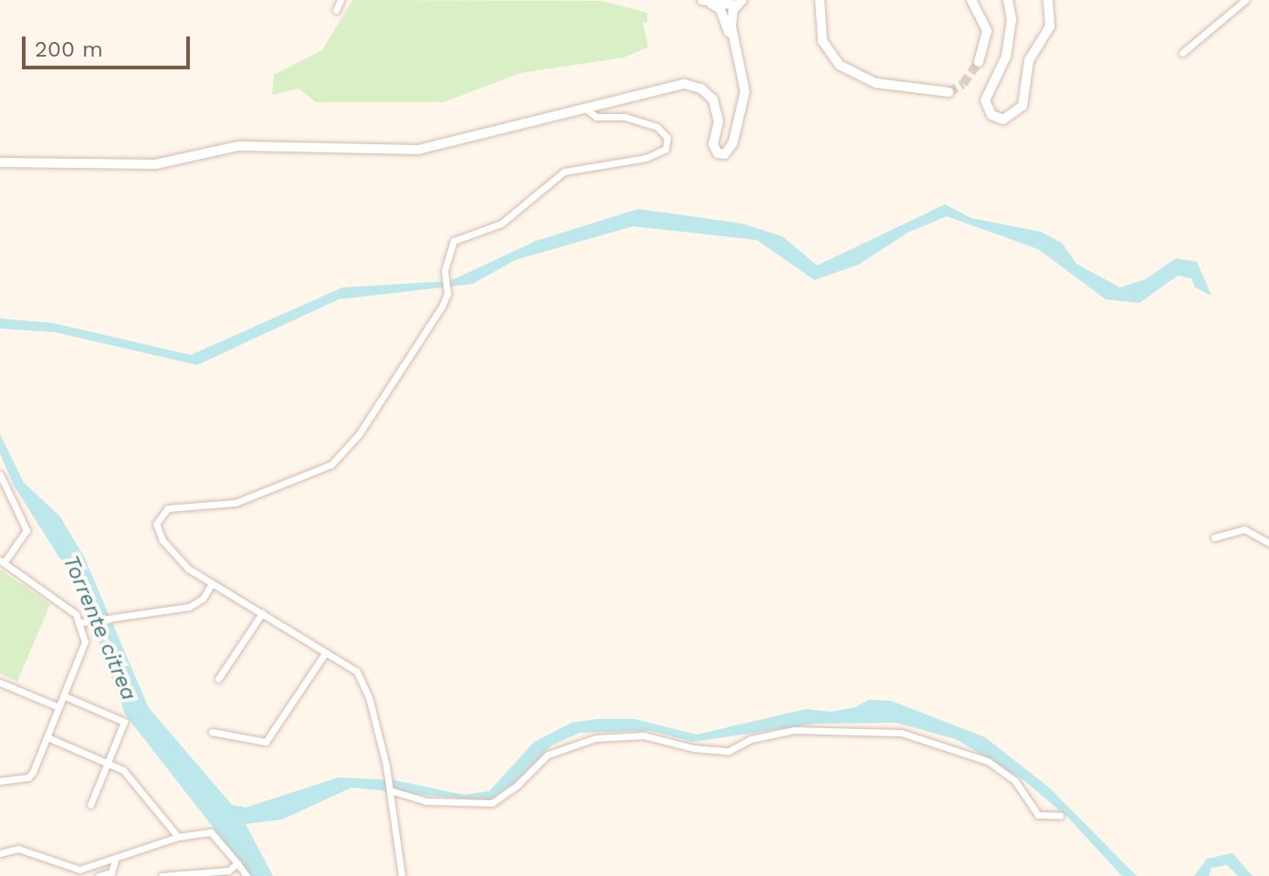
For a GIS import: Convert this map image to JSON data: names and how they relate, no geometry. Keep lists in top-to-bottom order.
{
  "water": ["Torrente citrea"],
  "scale_bar": "200 m"
}
